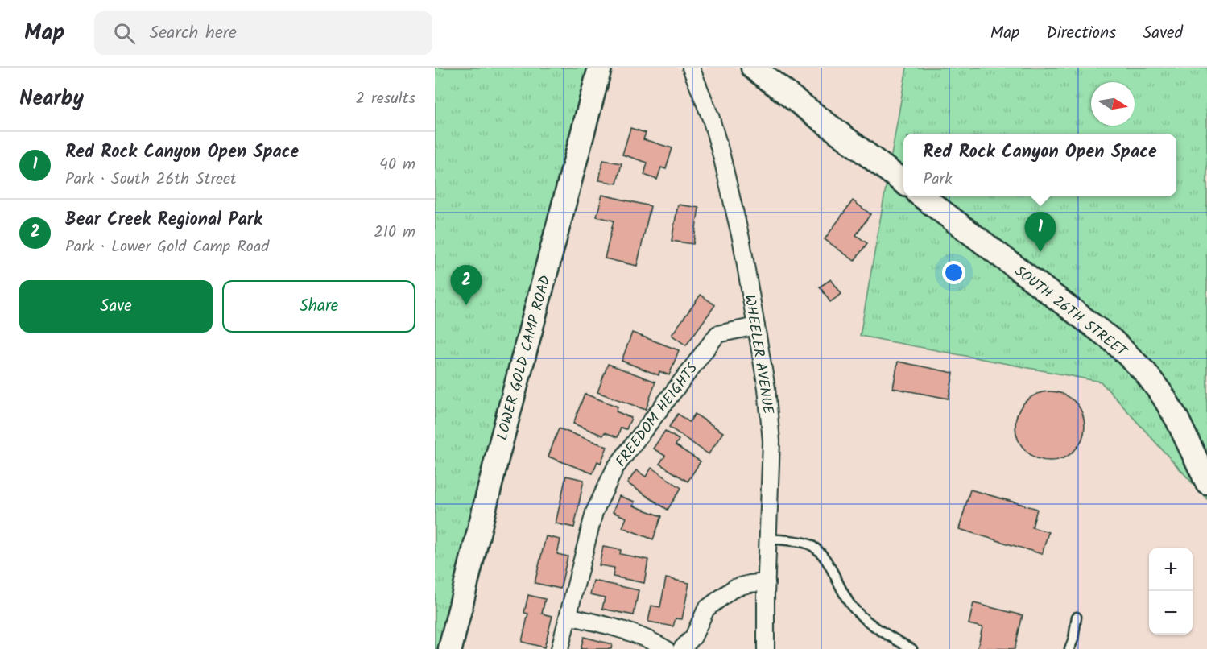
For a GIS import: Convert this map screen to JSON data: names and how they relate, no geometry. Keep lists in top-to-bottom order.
{
  "streets": {
    "street": [
      "SOUTH 26TH STREET",
      "WHEELER AVENUE",
      "LOWER GOLD CAMP ROAD",
      "FREEDOM HEIGHTS"
    ]
  },
  "crossings": [
    ["WHEELER AVENUE", "FREEDOM HEIGHTS"]
  ],
  "north": "right",
  "page": {
    "header": "Map",
    "search": "Search here",
    "nav": ["Map", "Directions", "Saved"],
    "heading": ["Nearby", "2 results"],
    "list": [
      {
        "mark": "1",
        "name": "Red Rock Canyon Open Space",
        "note": "Park · South 26th Street",
        "value": "40 m"
      },
      {
        "mark": "2",
        "name": "Bear Creek Regional Park",
        "note": "Park · Lower Gold Camp Road",
        "value": "210 m"
      }
    ],
    "popup": ["Red Rock Canyon Open Space", "Park"],
    "pins": ["1", "2"],
    "buttons": ["Save", "Share"],
    "map_buttons": ["+", "−"]
  }
}
